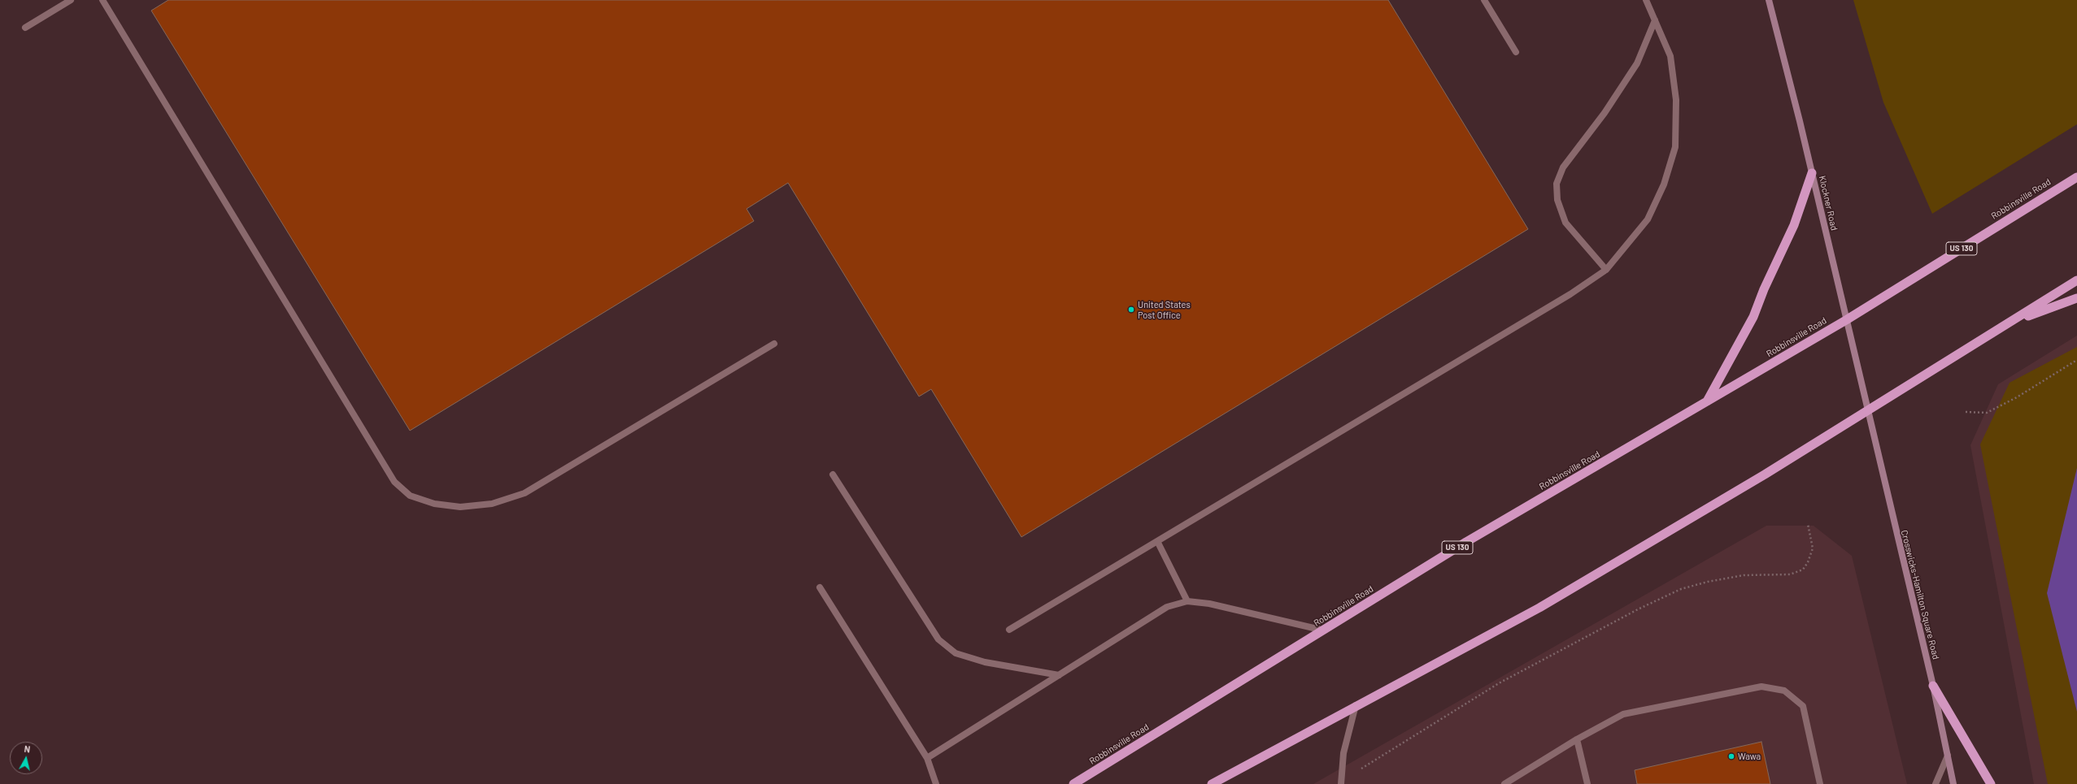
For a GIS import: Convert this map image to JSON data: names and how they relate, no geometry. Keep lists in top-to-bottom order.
{
  "streets": {
    "highway": ["Robbinsville Road", "US 130"],
    "main road": ["Klockner Road", "Crosswicks-Hamilton Square Road"]
  },
  "crossings": [
    ["Robbinsville Road", "Klockner Road"],
    ["Klockner Road", "Crosswicks-Hamilton Square Road"]
  ],
  "places": ["United States Post Office", "Wawa"],
  "north": "top"
}
